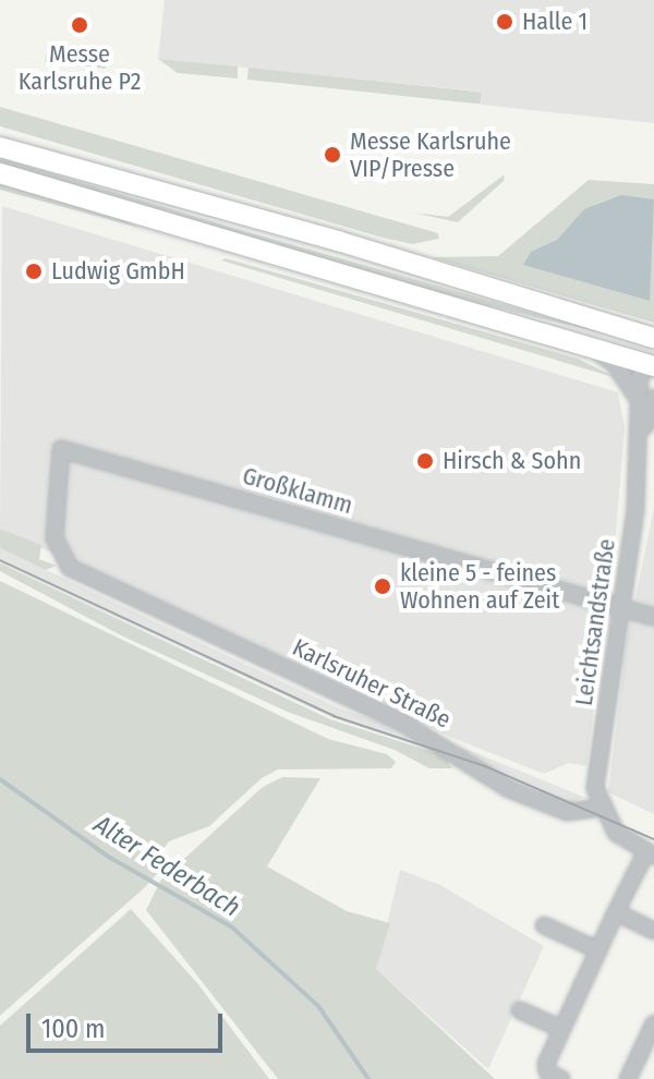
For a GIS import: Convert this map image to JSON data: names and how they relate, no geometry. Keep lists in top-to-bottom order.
{
  "streets": {
    "street": ["Großklamm", "Leichtsandstraße", "Karlsruher Straße"]
  },
  "crossings": [
    ["Großklamm", "Leichtsandstraße"],
    ["Großklamm", "Karlsruher Straße"],
    ["Leichtsandstraße", "Karlsruher Straße"]
  ],
  "water": ["Alter Federbach"],
  "places": [
    "Halle 1",
    "Messe Karlsruhe P2",
    "Messe Karlsruhe VIP/Presse",
    "Ludwig GmbH",
    "Hirsch & Sohn",
    "kleine 5 - feines Wohnen auf Zeit"
  ],
  "scale_bar": "100 m"
}
